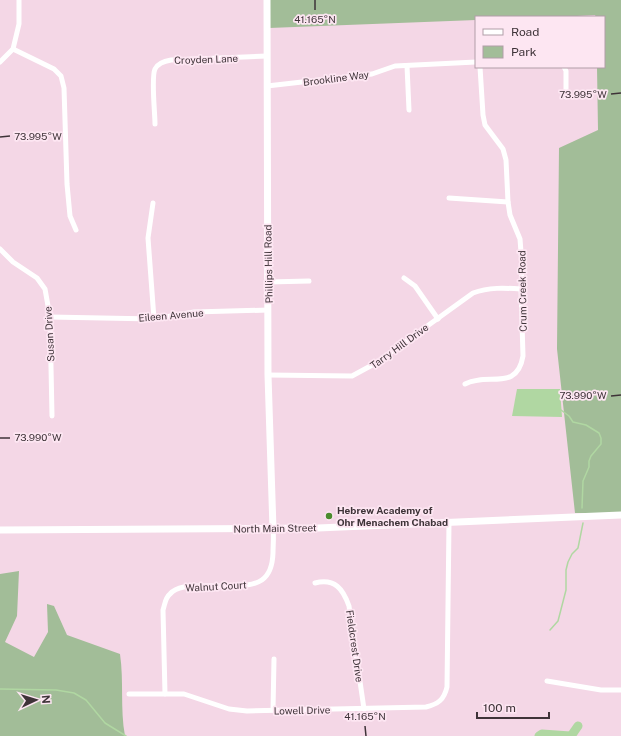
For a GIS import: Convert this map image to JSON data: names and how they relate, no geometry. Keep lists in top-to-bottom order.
{
  "streets": {
    "street": [
      "Croyden Lane",
      "Brookline Way",
      "Phillips Hill Road",
      "Crum Creek Road",
      "Eileen Avenue",
      "Susan Drive",
      "Tarry Hill Drive",
      "North Main Street",
      "Walnut Court",
      "Fieldcrest Drive",
      "Lowell Drive"
    ]
  },
  "crossings": [
    ["Croyden Lane", "Phillips Hill Road"],
    ["Brookline Way", "Phillips Hill Road"],
    ["Phillips Hill Road", "Eileen Avenue"],
    ["Phillips Hill Road", "Tarry Hill Drive"],
    ["Phillips Hill Road", "North Main Street"],
    ["Phillips Hill Road", "Walnut Court"],
    ["Crum Creek Road", "Tarry Hill Drive"],
    ["Eileen Avenue", "Susan Drive"],
    ["North Main Street", "Walnut Court"],
    ["North Main Street", "Lowell Drive"],
    ["Walnut Court", "Lowell Drive"],
    ["Fieldcrest Drive", "Lowell Drive"]
  ],
  "places": ["Hebrew Academy of Ohr Menachem Chabad"],
  "legend": ["Road", "Park"],
  "scale_bar": "100 m",
  "north": "right",
  "coordinates": ["41.165°N", "73.995°W", "73.990°W"]
}
